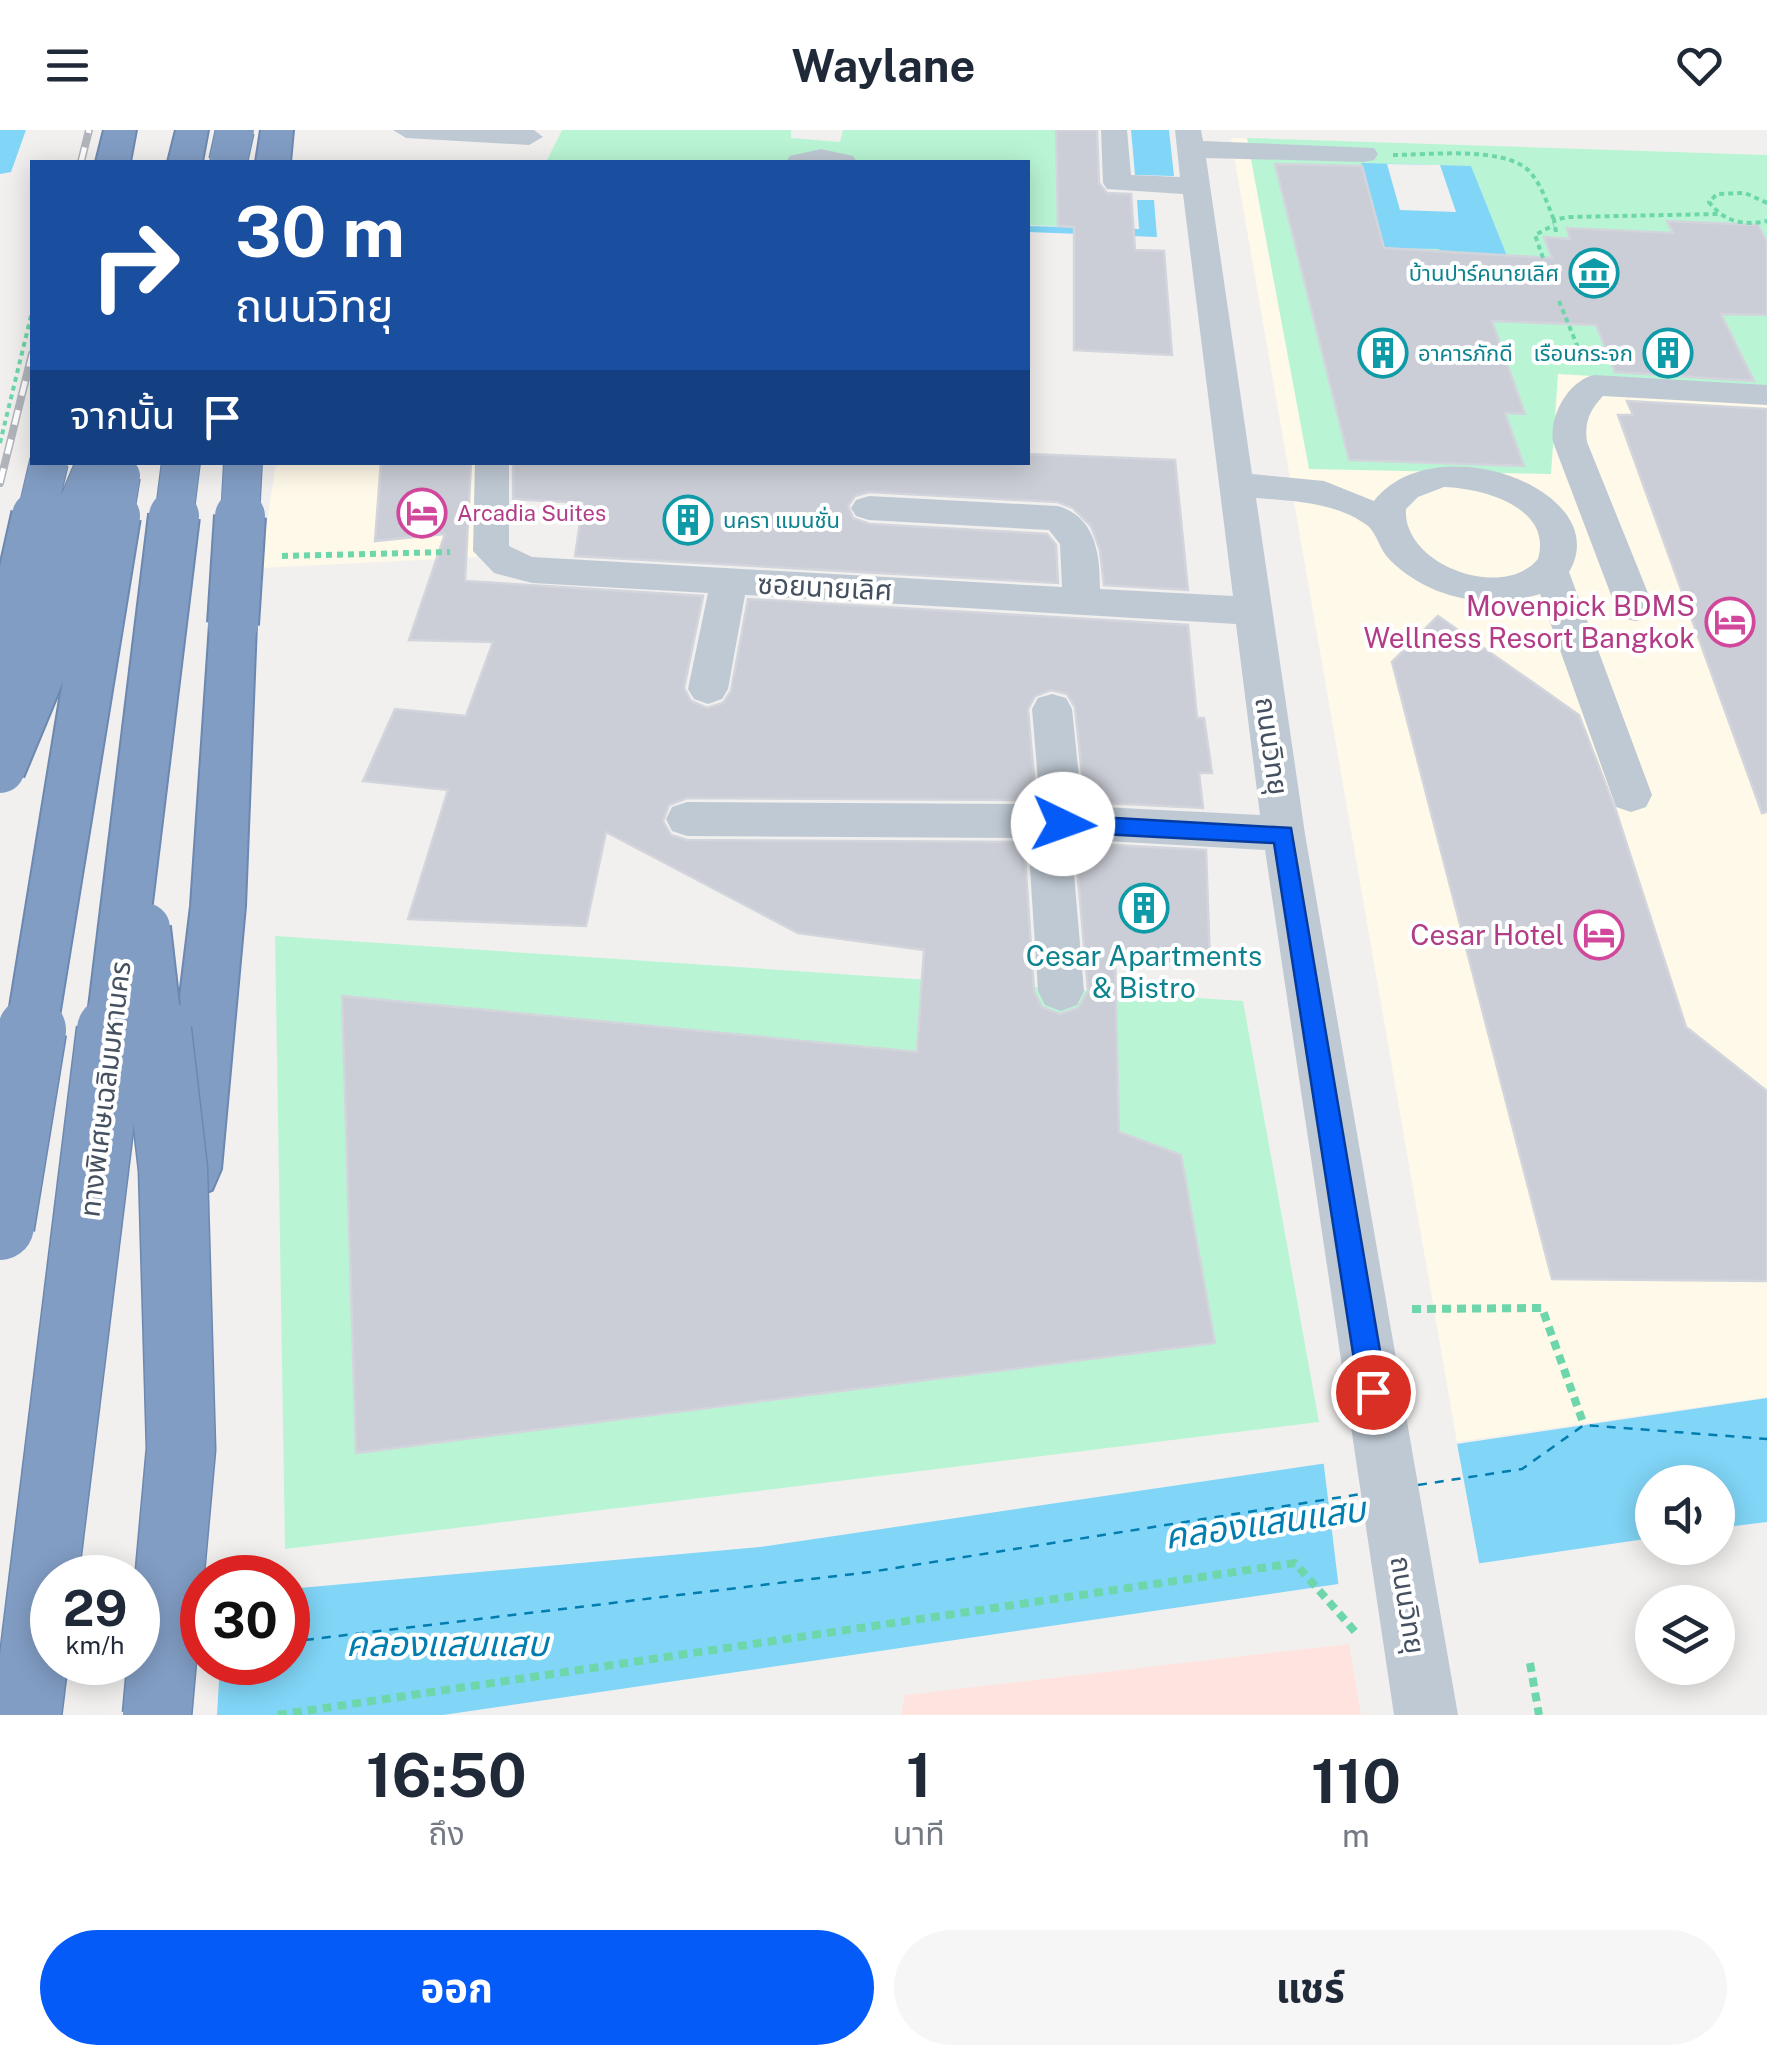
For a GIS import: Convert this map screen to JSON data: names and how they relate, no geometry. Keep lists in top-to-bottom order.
{
  "streets": {
    "highway": ["ทางพิเศษเฉลิมมหานคร"],
    "street": ["ซอยนายเลิศ", "ถนนวิทยุ"]
  },
  "crossings": [
    ["ซอยนายเลิศ", "ถนนวิทยุ"]
  ],
  "water": ["คลองแสนแสบ"],
  "places": {
    "museum": ["บ้านปาร์คนายเลิศ"],
    "building": [
      "อาคารภักดี",
      "เรือนกระจก",
      "นครา แมนชั่น",
      "Cesar Apartments & Bistro"
    ],
    "hotel": ["Arcadia Suites", "Movenpick BDMS Wellness Resort Bangkok", "Cesar Hotel"]
  },
  "page": {
    "header": "Waylane",
    "turn": ["30 m", "ถนนวิทยุ"],
    "then": "จากนั้น",
    "speed": "29 km/h",
    "limit": "30",
    "eta": [
      "16:50",
      "ถึง",
      "1",
      "นาที",
      "110",
      "m"
    ],
    "buttons": ["ออก", "แชร์"]
  }
}
